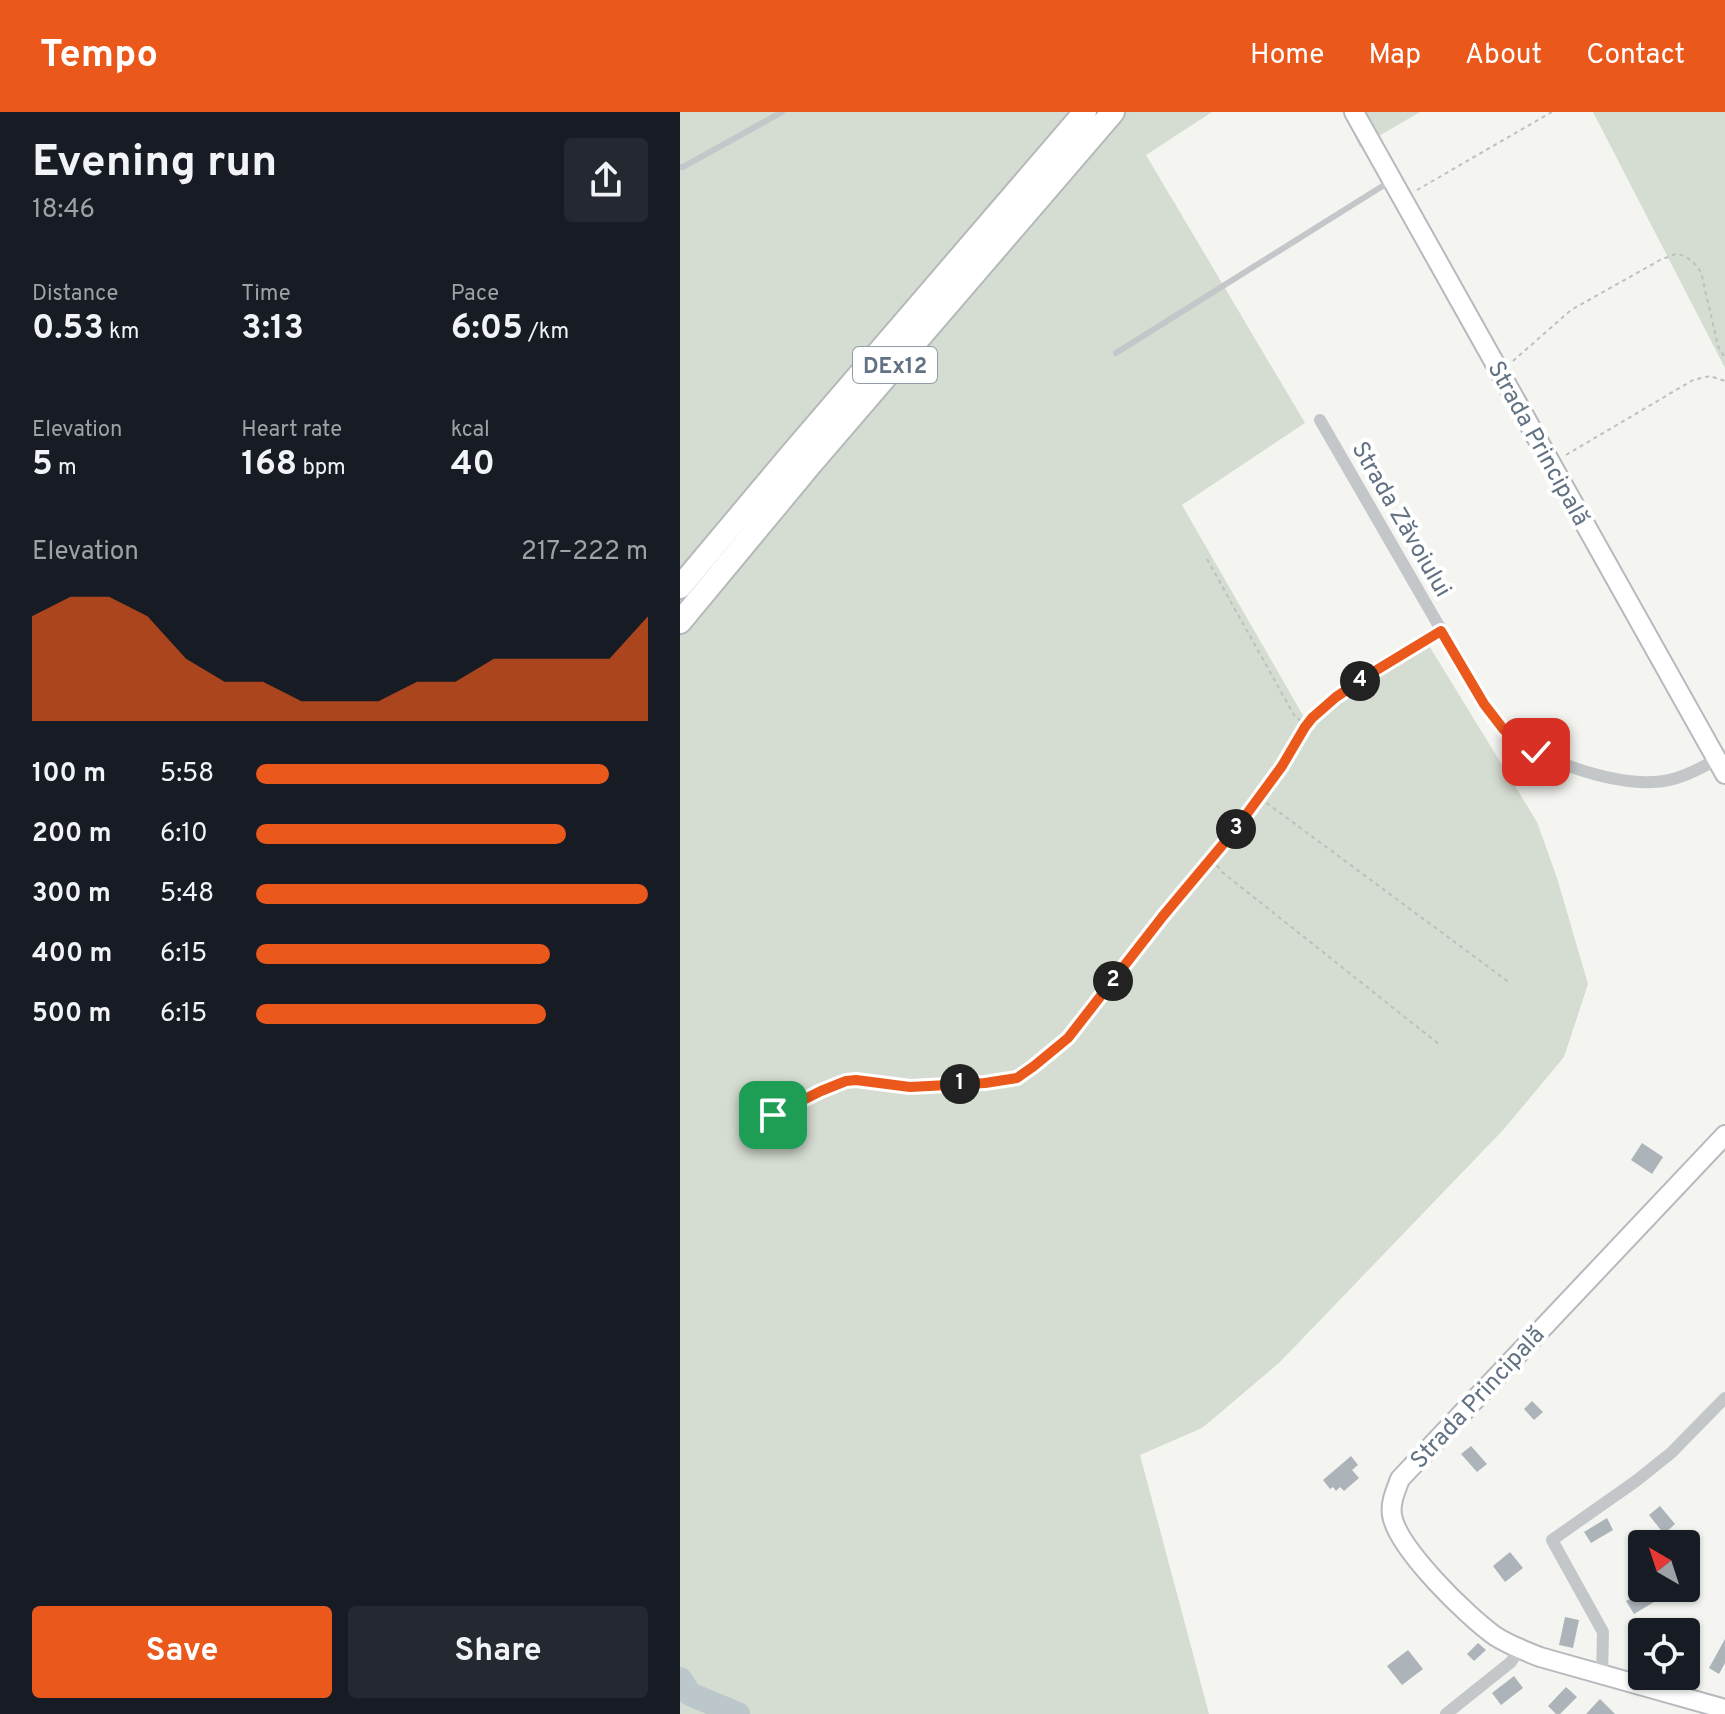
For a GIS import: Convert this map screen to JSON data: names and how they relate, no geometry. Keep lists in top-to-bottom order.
{
  "streets": {
    "highway": ["DEx12"],
    "street": ["Strada Principală", "Strada Zăvoiului"]
  },
  "crossings": [
    ["Strada Principală", "Strada Zăvoiului"]
  ],
  "north": "top left",
  "page": {
    "header": "Tempo",
    "nav": [
      "Home",
      "Map",
      "About",
      "Contact"
    ],
    "heading": ["Evening run", "18:46"],
    "stats": [
      ["Distance", "0.53 km"],
      ["Time", "3:13"],
      ["Pace", "6:05 /km"],
      ["Elevation", "5 m"],
      ["Heart rate", "168 bpm"],
      ["kcal", "40"]
    ],
    "chart": ["Elevation", "217–222 m"],
    "pins": [
      "4",
      "3",
      "2",
      "1"
    ],
    "list": [
      {
        "name": "100 m",
        "note": "5:58"
      },
      {
        "name": "200 m",
        "note": "6:10"
      },
      {
        "name": "300 m",
        "note": "5:48"
      },
      {
        "name": "400 m",
        "note": "6:15"
      },
      {
        "name": "500 m",
        "note": "6:15"
      }
    ],
    "buttons": ["Save", "Share"]
  }
}
